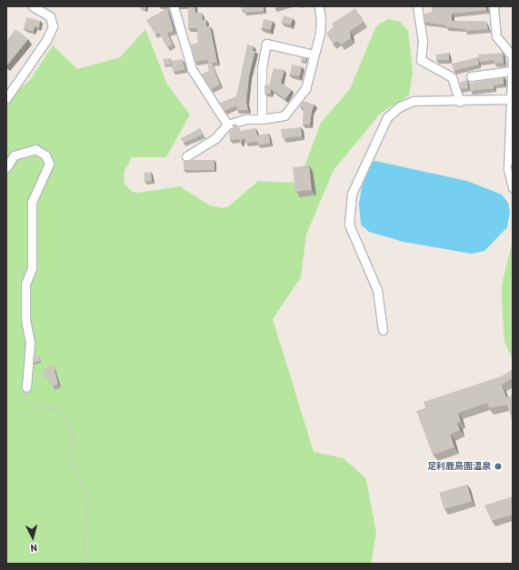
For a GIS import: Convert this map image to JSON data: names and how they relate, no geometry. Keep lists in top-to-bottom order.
{
  "places": ["足利鹿島園温泉"],
  "north": "bottom"
}
